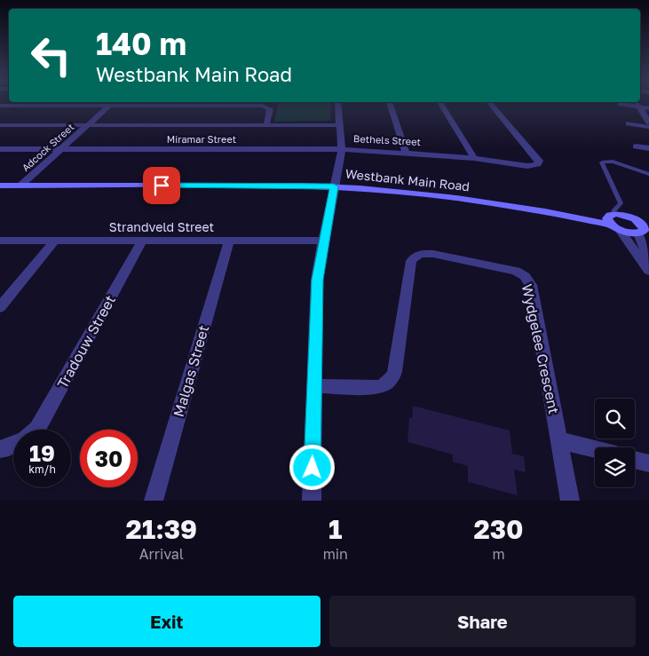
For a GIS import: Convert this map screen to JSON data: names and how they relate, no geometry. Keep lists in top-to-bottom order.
{
  "streets": {
    "street": [
      "Miramar Street",
      "Bethels Street",
      "Adcock Street",
      "Westbank Main Road",
      "Strandveld Street",
      "Tradouw Street",
      "Wydgelee Crescent",
      "Malgas Street"
    ]
  },
  "crossings": [
    ["Miramar Street", "Bethels Street"],
    ["Miramar Street", "Adcock Street"],
    ["Adcock Street", "Westbank Main Road"],
    ["Strandveld Street", "Tradouw Street"],
    ["Strandveld Street", "Malgas Street"]
  ],
  "page": {
    "turn": ["140 m", "Westbank Main Road"],
    "speed": "19 km/h",
    "limit": "30",
    "eta": [
      "21:39",
      "Arrival",
      "1",
      "min",
      "230",
      "m"
    ],
    "buttons": ["Exit", "Share"]
  }
}
